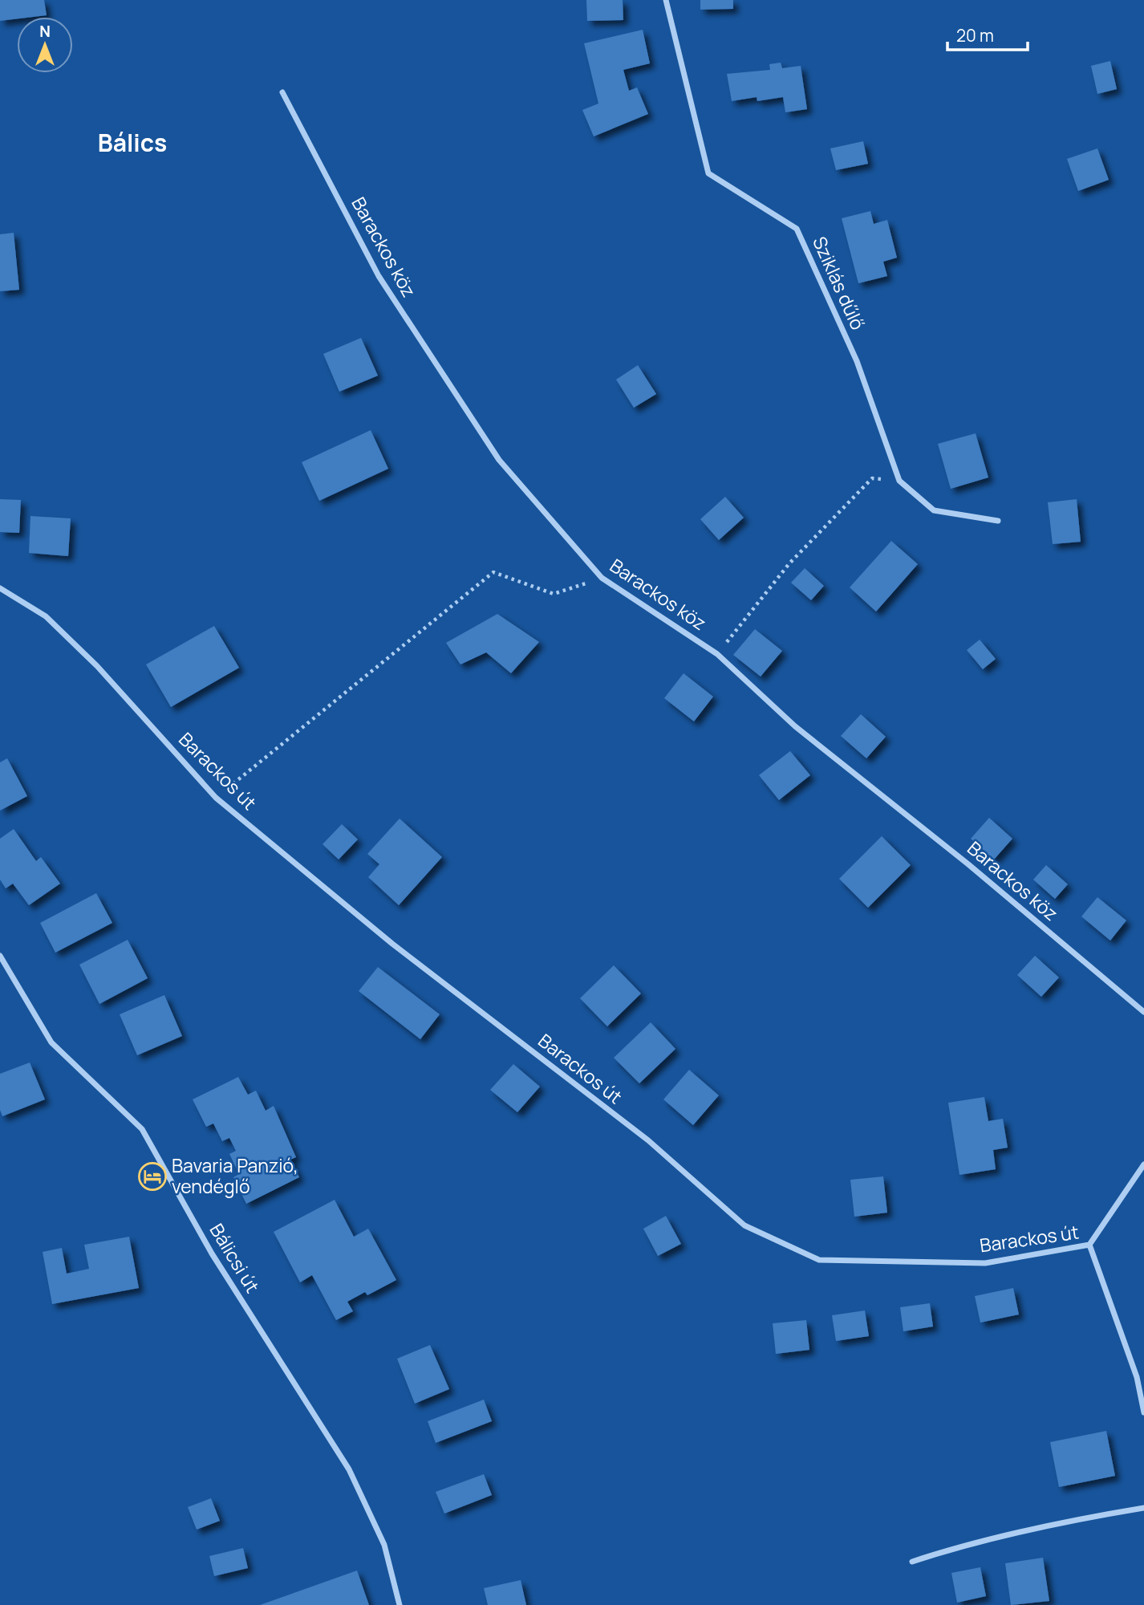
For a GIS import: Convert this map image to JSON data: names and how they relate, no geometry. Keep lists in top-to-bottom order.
{
  "streets": {
    "street": [
      "Barackos köz",
      "Sziklás dűlő",
      "Barackos út",
      "Bálicsi út"
    ]
  },
  "districts": ["Bálics"],
  "places": {
    "hotel": ["Bavaria Panzió, vendéglő"]
  },
  "scale_bar": "20 m",
  "north": "top"
}
